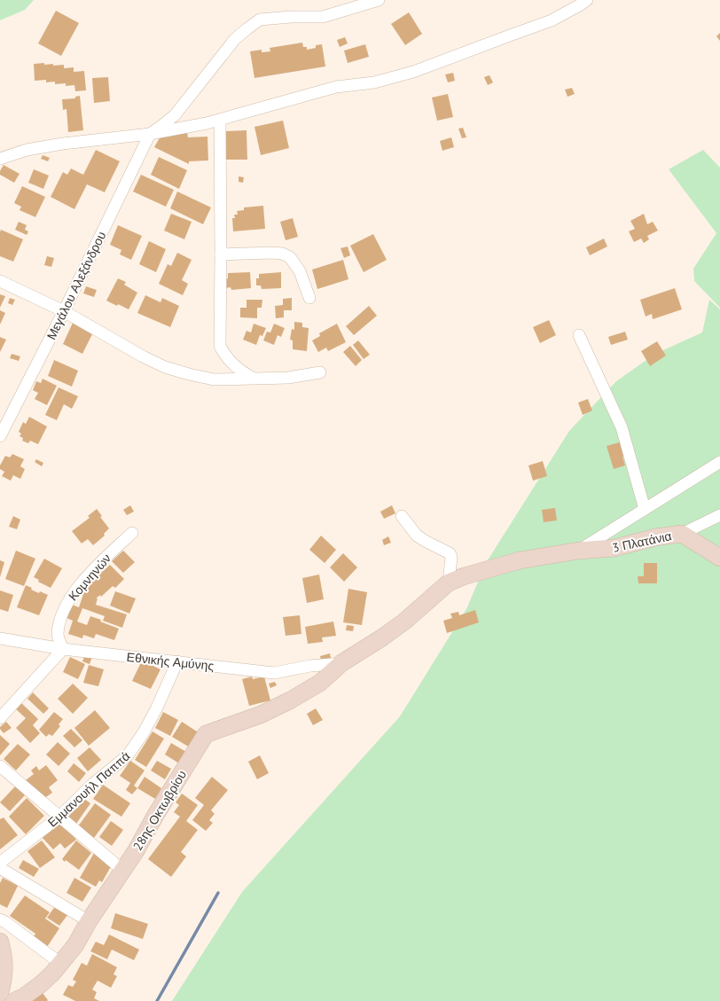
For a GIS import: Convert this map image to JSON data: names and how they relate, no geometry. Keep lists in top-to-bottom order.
{
  "streets": {
    "street": [
      "Μεγάλου Αλεξάνδρου",
      "3 Πλατάνια",
      "Κομνηνών",
      "Εθνικής Αμύνης",
      "Εμμανουήλ Παππά",
      "28ης Οκτωβρίου"
    ]
  },
  "crossings": [
    ["3 Πλατάνια", "28ης Οκτωβρίου"],
    ["Κομνηνών", "Εθνικής Αμύνης"],
    ["Εθνικής Αμύνης", "Εμμανουήλ Παππά"],
    ["Εθνικής Αμύνης", "28ης Οκτωβρίου"]
  ]
}
